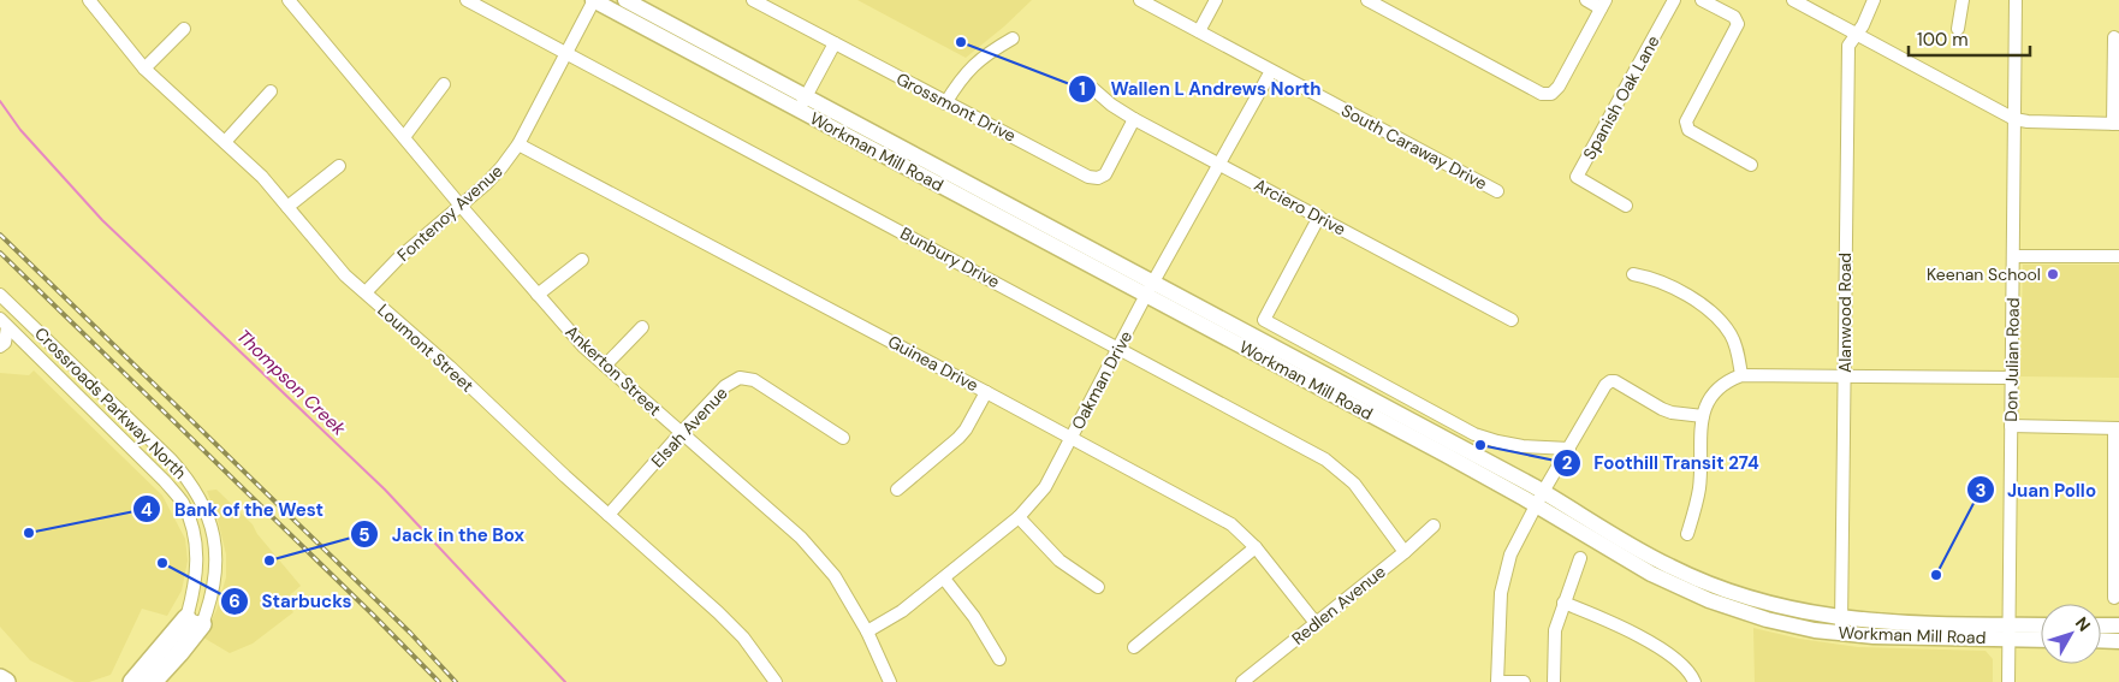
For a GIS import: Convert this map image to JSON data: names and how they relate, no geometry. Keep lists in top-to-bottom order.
{
  "streets": {
    "main road": ["Workman Mill Road"],
    "street": [
      "Spanish Oak Lane",
      "Grossmont Drive",
      "South Caraway Drive",
      "Arciero Drive",
      "Fontenoy Avenue",
      "Bunbury Drive",
      "Alanwood Road",
      "Loumont Street",
      "Don Julian Road",
      "Guinea Drive",
      "Ankerton Street",
      "Oakman Drive",
      "Crossroads Parkway North",
      "Elsah Avenue",
      "Redlen Avenue"
    ]
  },
  "crossings": [
    ["Grossmont Drive", "Arciero Drive"],
    ["South Caraway Drive", "Oakman Drive"],
    ["Workman Mill Road", "Fontenoy Avenue"],
    ["Workman Mill Road", "Alanwood Road"],
    ["Workman Mill Road", "Don Julian Road"],
    ["Workman Mill Road", "Oakman Drive"],
    ["Arciero Drive", "Oakman Drive"],
    ["Fontenoy Avenue", "Bunbury Drive"],
    ["Fontenoy Avenue", "Loumont Street"],
    ["Fontenoy Avenue", "Guinea Drive"],
    ["Fontenoy Avenue", "Ankerton Street"],
    ["Bunbury Drive", "Oakman Drive"],
    ["Bunbury Drive", "Redlen Avenue"],
    ["Loumont Street", "Elsah Avenue"],
    ["Guinea Drive", "Oakman Drive"],
    ["Guinea Drive", "Redlen Avenue"],
    ["Ankerton Street", "Oakman Drive"],
    ["Ankerton Street", "Elsah Avenue"]
  ],
  "water": ["Thompson Creek"],
  "places": [
    "Wallen L Andrews North",
    "Keenan School",
    "Foothill Transit 274",
    "Bank of the West",
    "Jack in the Box",
    "Starbucks",
    "Juan Pollo"
  ],
  "scale_bar": "100 m",
  "north": "top right"
}
